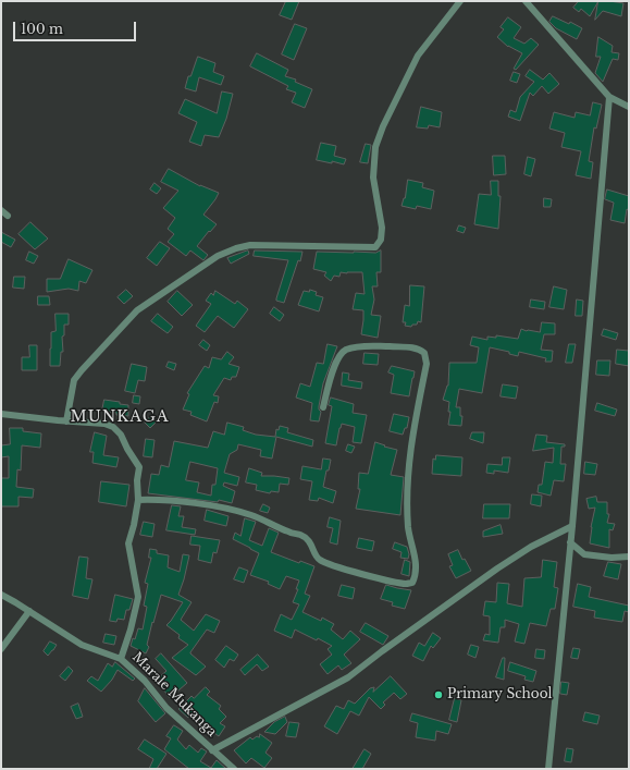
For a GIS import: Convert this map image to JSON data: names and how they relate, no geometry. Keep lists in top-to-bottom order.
{
  "streets": {
    "street": ["Marale Mukanga"]
  },
  "districts": ["MUNKAGA"],
  "places": ["Primary School"],
  "scale_bar": "100 m"
}
